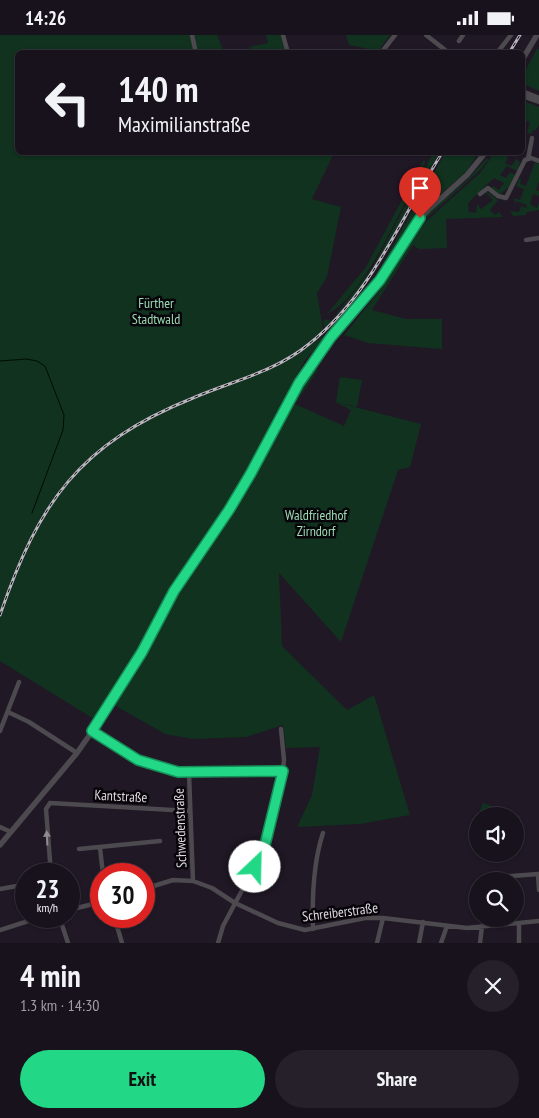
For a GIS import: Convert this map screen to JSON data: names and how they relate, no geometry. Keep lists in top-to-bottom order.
{
  "streets": {
    "street": ["Kantstraße", "Schwedenstraße", "Schreiberstraße"]
  },
  "crossings": [
    ["Kantstraße", "Schwedenstraße"],
    ["Schwedenstraße", "Schreiberstraße"]
  ],
  "parks": ["Fürther Stadtwald", "Waldfriedhof Zirndorf"],
  "page": {
    "status": "14:26",
    "turn": ["140 m", "Maximilianstraße"],
    "speed": "23 km/h",
    "limit": "30",
    "heading": ["4 min", "1.3 km · 14:30"],
    "buttons": ["Exit", "Share"]
  }
}
